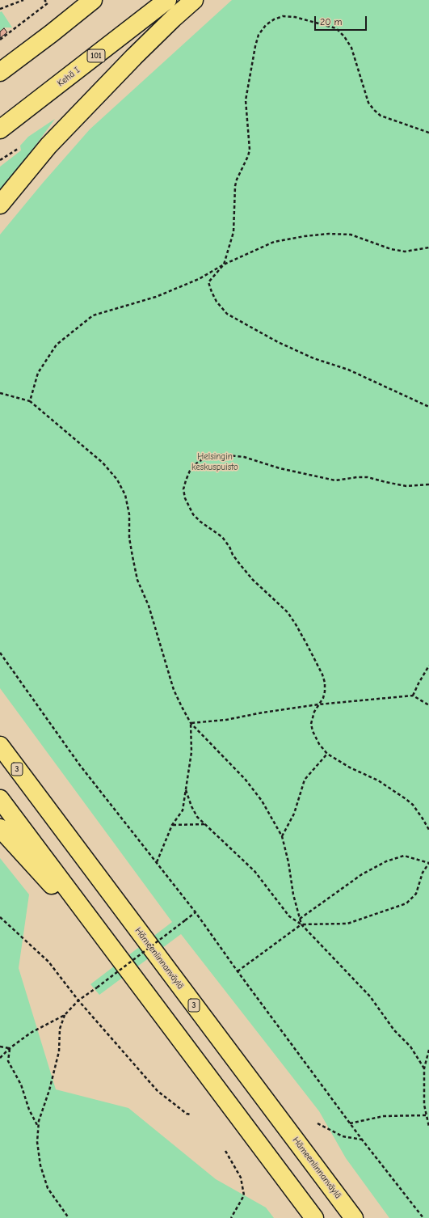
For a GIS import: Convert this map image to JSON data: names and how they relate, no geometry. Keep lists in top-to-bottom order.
{
  "streets": {
    "highway": [
      "101",
      "Kehä I",
      "3",
      "Hämeenlinnanväylä"
    ]
  },
  "parks": ["Helsingin keskuspuisto"],
  "scale_bar": "20 m"
}
